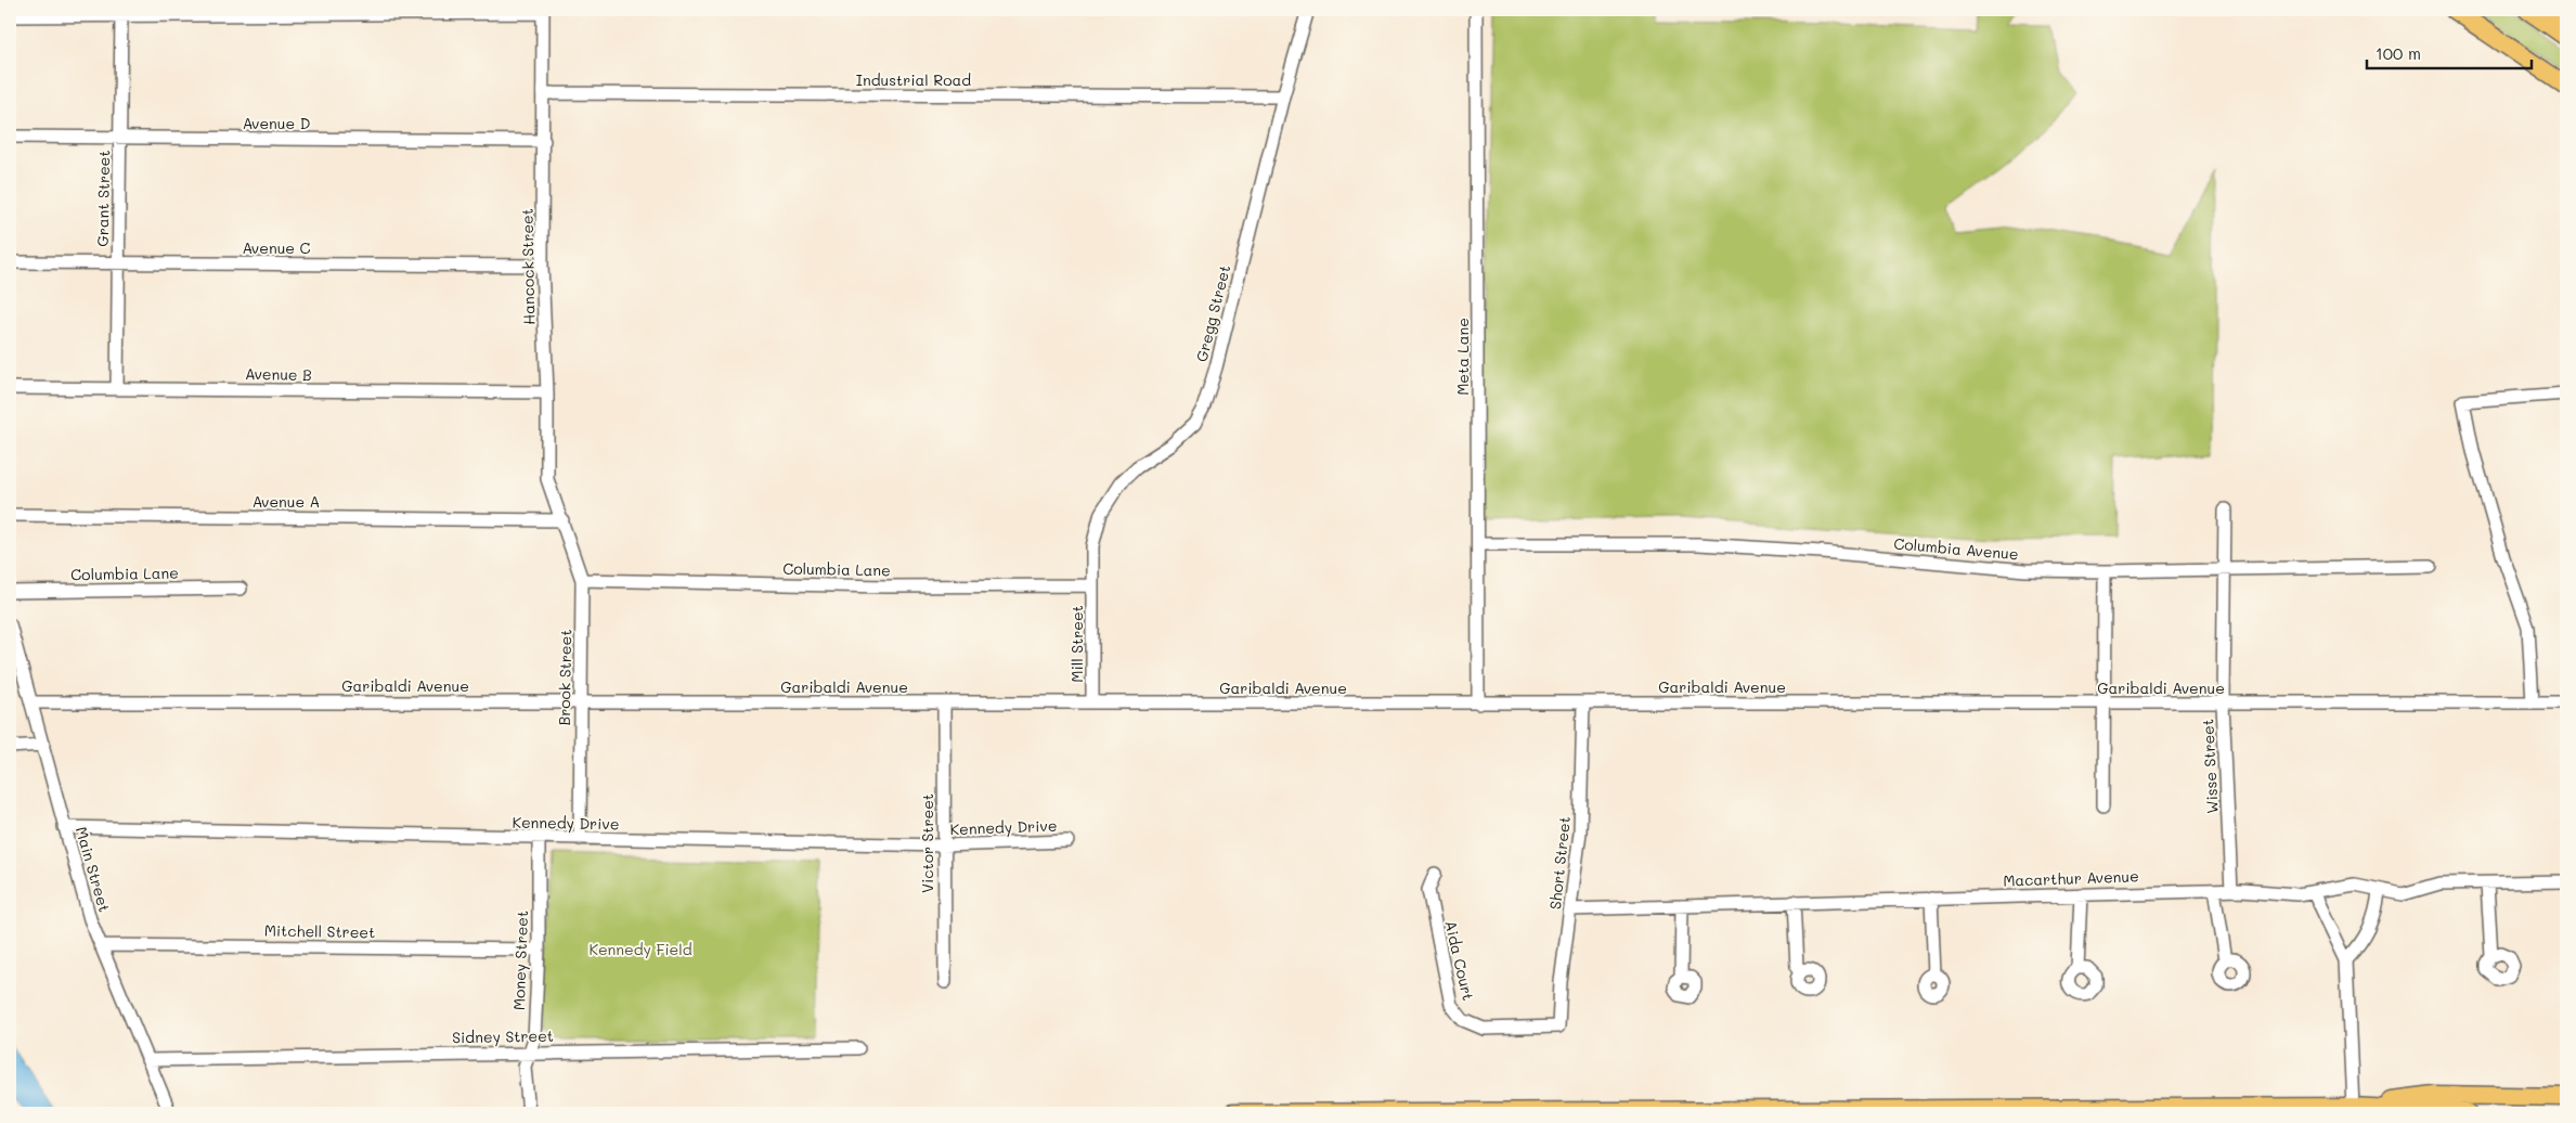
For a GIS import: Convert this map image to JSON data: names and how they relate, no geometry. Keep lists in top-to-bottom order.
{
  "streets": {
    "street": [
      "Industrial Road",
      "Avenue D",
      "Grant Street",
      "Avenue C",
      "Hancock Street",
      "Gregg Street",
      "Meta Lane",
      "Avenue B",
      "Avenue A",
      "Columbia Avenue",
      "Columbia Lane",
      "Mill Street",
      "Brook Street",
      "Garibaldi Avenue",
      "Wisse Street",
      "Kennedy Drive",
      "Victor Street",
      "Short Street",
      "Main Street",
      "Macarthur Avenue",
      "Mitchell Street",
      "Money Street",
      "Aida Court",
      "Sidney Street"
    ]
  },
  "crossings": [
    ["Industrial Road", "Hancock Street"],
    ["Industrial Road", "Gregg Street"],
    ["Avenue D", "Grant Street"],
    ["Avenue D", "Hancock Street"],
    ["Grant Street", "Avenue C"],
    ["Grant Street", "Avenue B"],
    ["Avenue C", "Hancock Street"],
    ["Hancock Street", "Avenue B"],
    ["Hancock Street", "Avenue A"],
    ["Hancock Street", "Brook Street"],
    ["Gregg Street", "Columbia Lane"],
    ["Gregg Street", "Mill Street"],
    ["Meta Lane", "Columbia Avenue"],
    ["Meta Lane", "Garibaldi Avenue"],
    ["Avenue A", "Brook Street"],
    ["Columbia Avenue", "Wisse Street"],
    ["Columbia Lane", "Mill Street"],
    ["Columbia Lane", "Brook Street"],
    ["Mill Street", "Garibaldi Avenue"],
    ["Brook Street", "Garibaldi Avenue"],
    ["Brook Street", "Kennedy Drive"],
    ["Garibaldi Avenue", "Wisse Street"],
    ["Garibaldi Avenue", "Victor Street"],
    ["Garibaldi Avenue", "Short Street"],
    ["Garibaldi Avenue", "Main Street"],
    ["Wisse Street", "Macarthur Avenue"],
    ["Kennedy Drive", "Victor Street"],
    ["Kennedy Drive", "Main Street"],
    ["Kennedy Drive", "Money Street"],
    ["Short Street", "Macarthur Avenue"],
    ["Short Street", "Aida Court"],
    ["Main Street", "Mitchell Street"],
    ["Main Street", "Sidney Street"],
    ["Mitchell Street", "Money Street"],
    ["Money Street", "Sidney Street"]
  ],
  "parks": ["Kennedy Field"],
  "scale_bar": "100 m"
}
